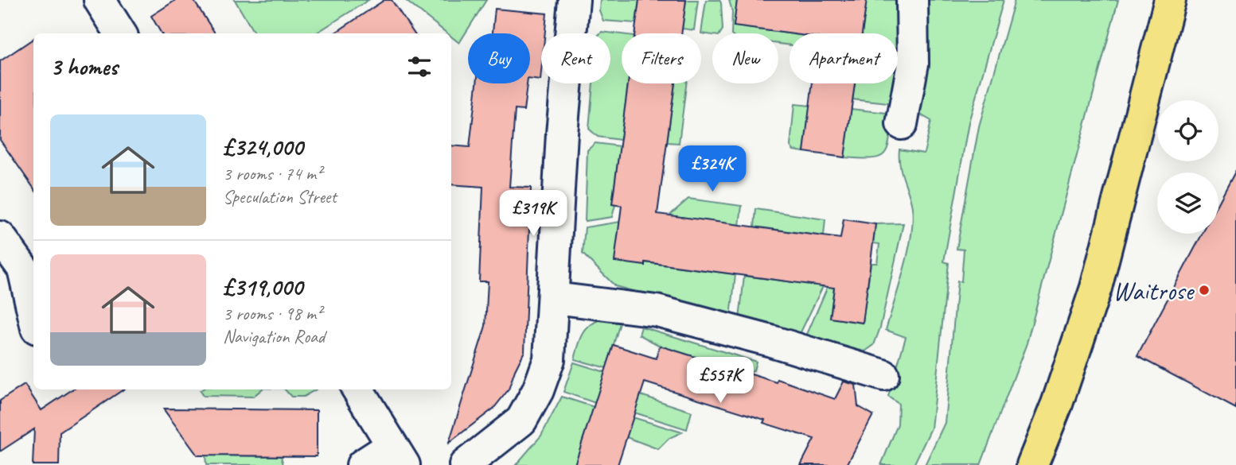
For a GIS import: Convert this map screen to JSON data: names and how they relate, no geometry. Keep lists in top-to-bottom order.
{
  "places": ["Waitrose"],
  "page": {
    "chip": [
      "Buy",
      "Rent",
      "Filters",
      "New",
      "Apartment"
    ],
    "heading": "3 homes",
    "list": [
      {
        "name": "£324,000",
        "note": "3 rooms · 74 m² · Speculation Street"
      },
      {
        "name": "£319,000",
        "note": "3 rooms · 98 m² · Navigation Road"
      }
    ],
    "price": ["£324K", "£319K", "£557K"]
  }
}
